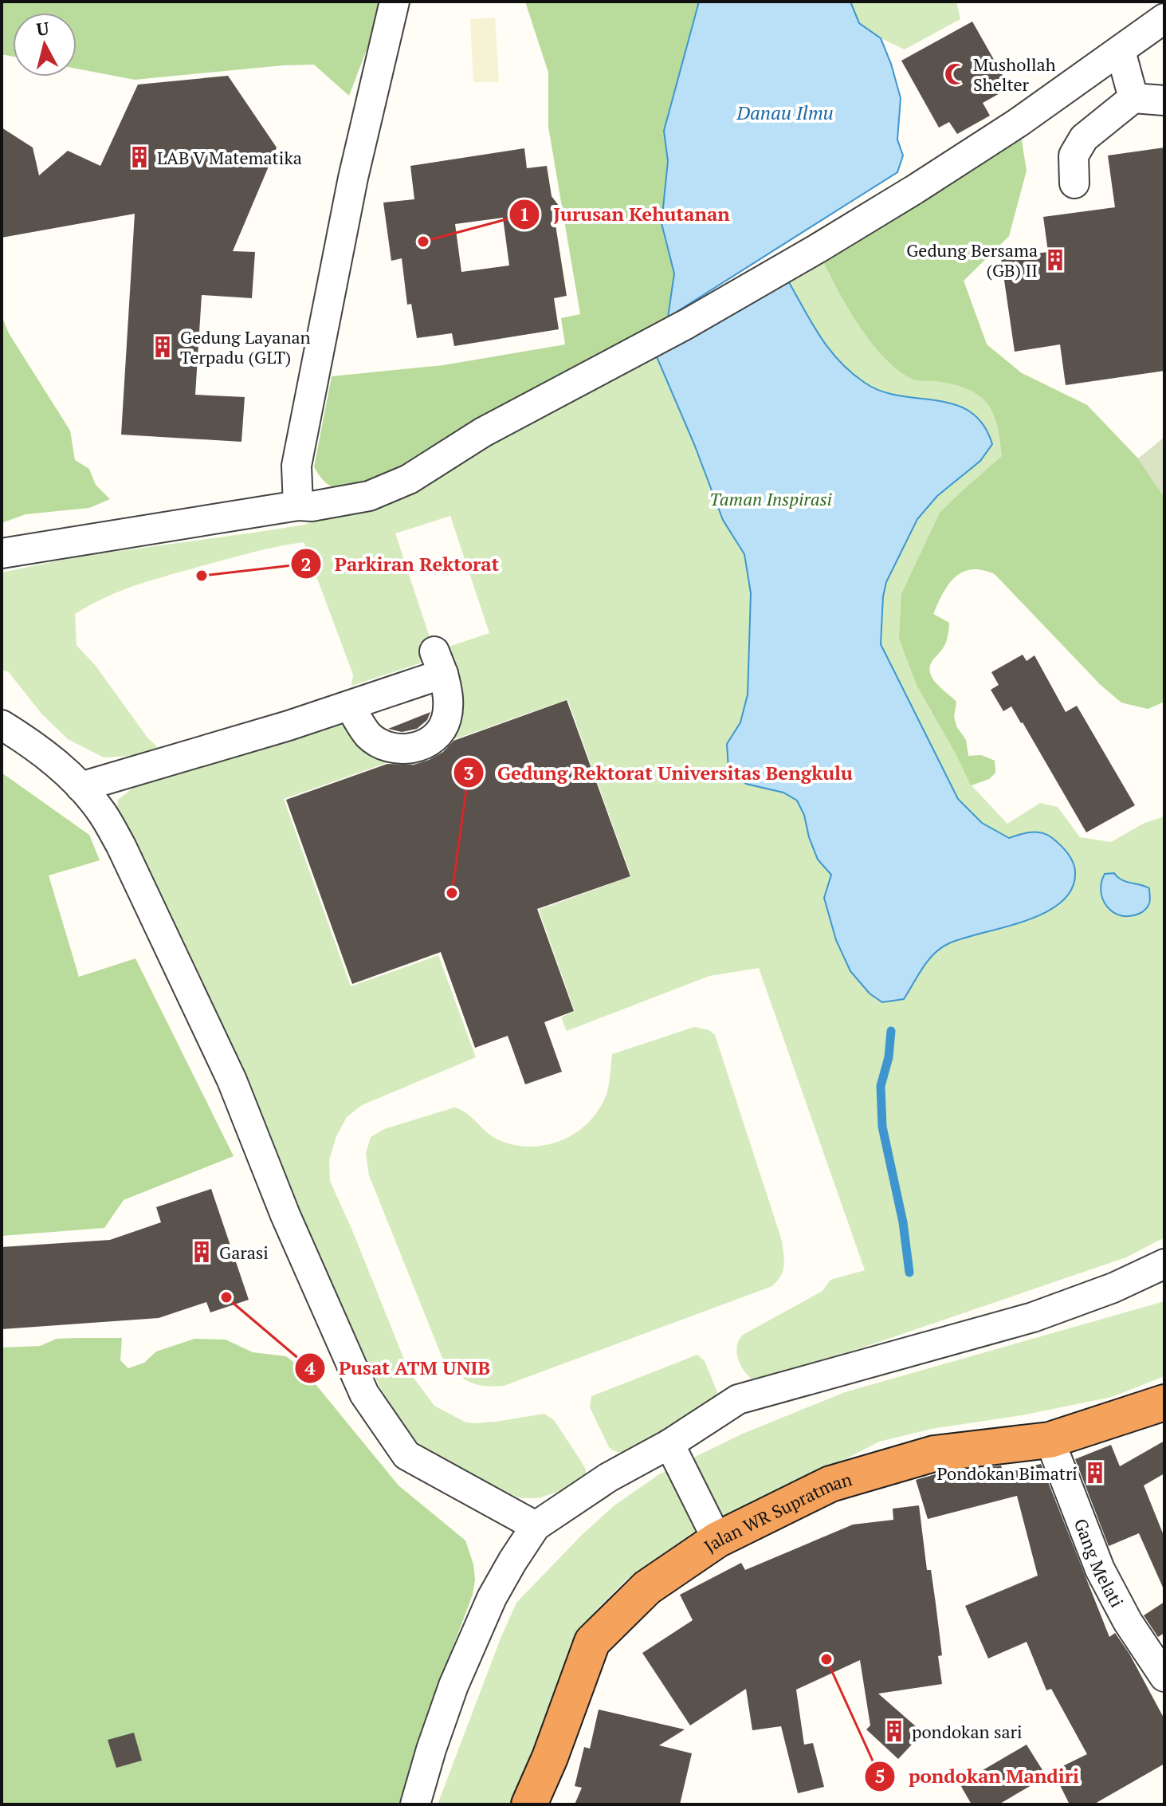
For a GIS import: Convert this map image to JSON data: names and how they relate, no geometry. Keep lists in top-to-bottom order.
{
  "streets": {
    "highway": ["Jalan WR Supratman"],
    "street": ["Gang Melati"]
  },
  "crossings": [
    ["Jalan WR Supratman", "Gang Melati"]
  ],
  "water": ["Danau Ilmu"],
  "parks": ["Taman Inspirasi"],
  "places": {
    "mosque": ["Mushollah Shelter"],
    "building": [
      "LAB V Matematika",
      "Gedung Bersama (GB) II",
      "Gedung Layanan Terpadu (GLT)",
      "Garasi",
      "Pondokan Bimatri",
      "pondokan sari"
    ],
    "other": [
      "Jurusan Kehutanan",
      "Parkiran Rektorat",
      "Gedung Rektorat Universitas Bengkulu",
      "Pusat ATM UNIB",
      "pondokan Mandiri"
    ]
  },
  "north": "top"
}
